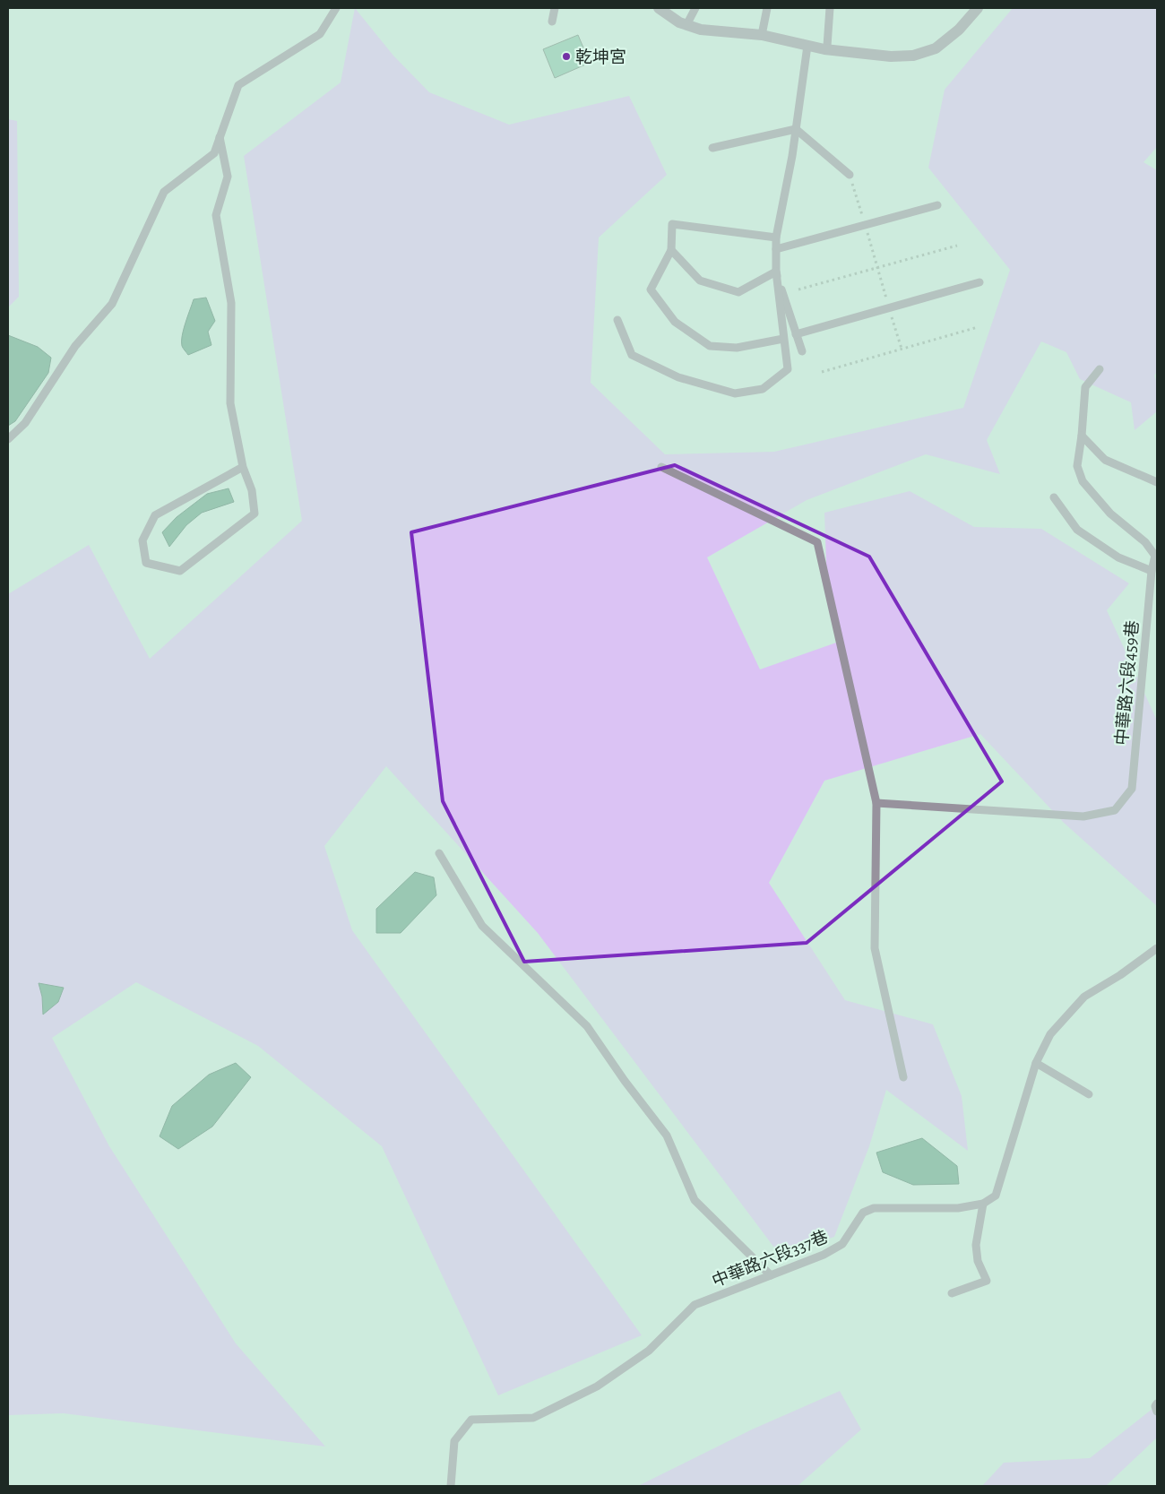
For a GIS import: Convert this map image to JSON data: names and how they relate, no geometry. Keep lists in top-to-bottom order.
{
  "streets": {
    "lane": ["中華路六段459巷", "中華路六段337巷"]
  },
  "places": ["乾坤宮"]
}
